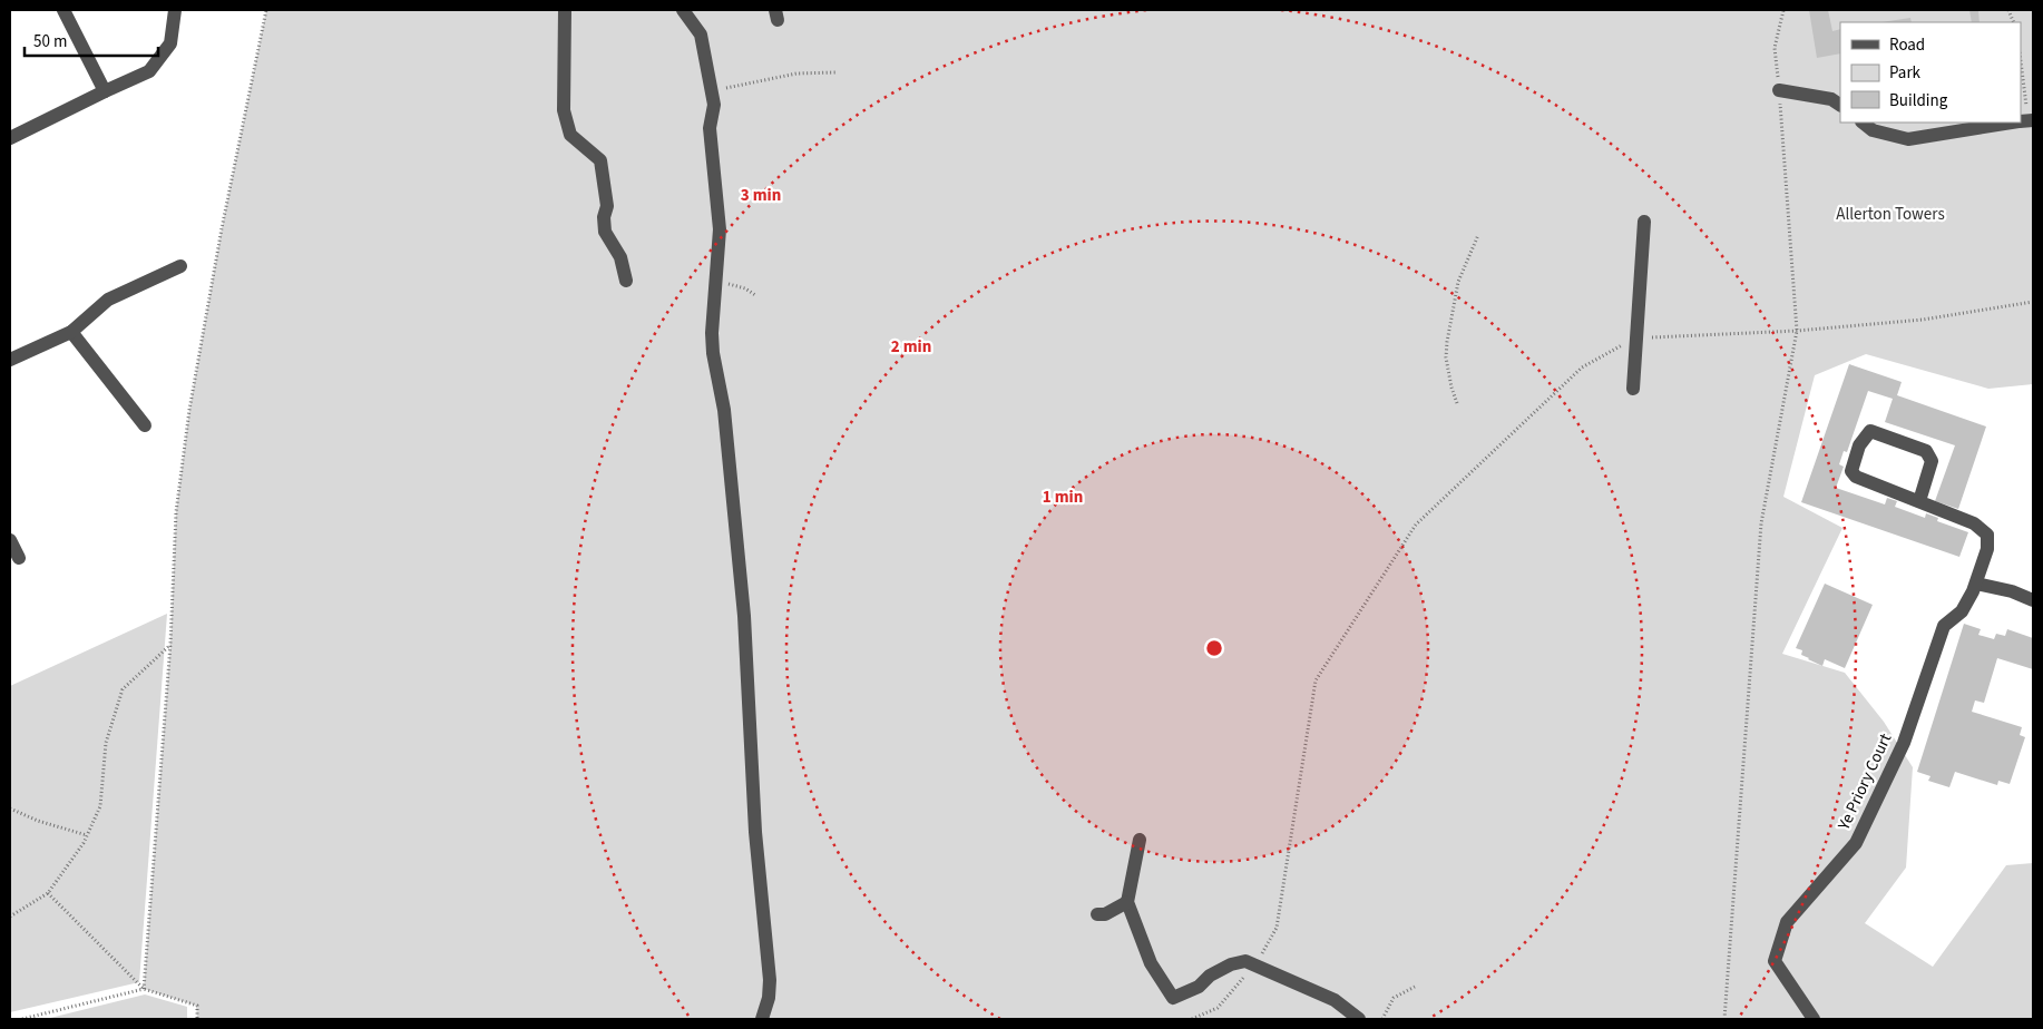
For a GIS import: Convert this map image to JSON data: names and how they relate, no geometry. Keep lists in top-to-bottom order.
{
  "streets": {
    "street": ["Ye Priory Court"]
  },
  "parks": ["Allerton Towers"],
  "legend": ["Road", "Park", "Building"],
  "scale_bar": "50 m",
  "rings": ["3 min", "2 min", "1 min"]
}
